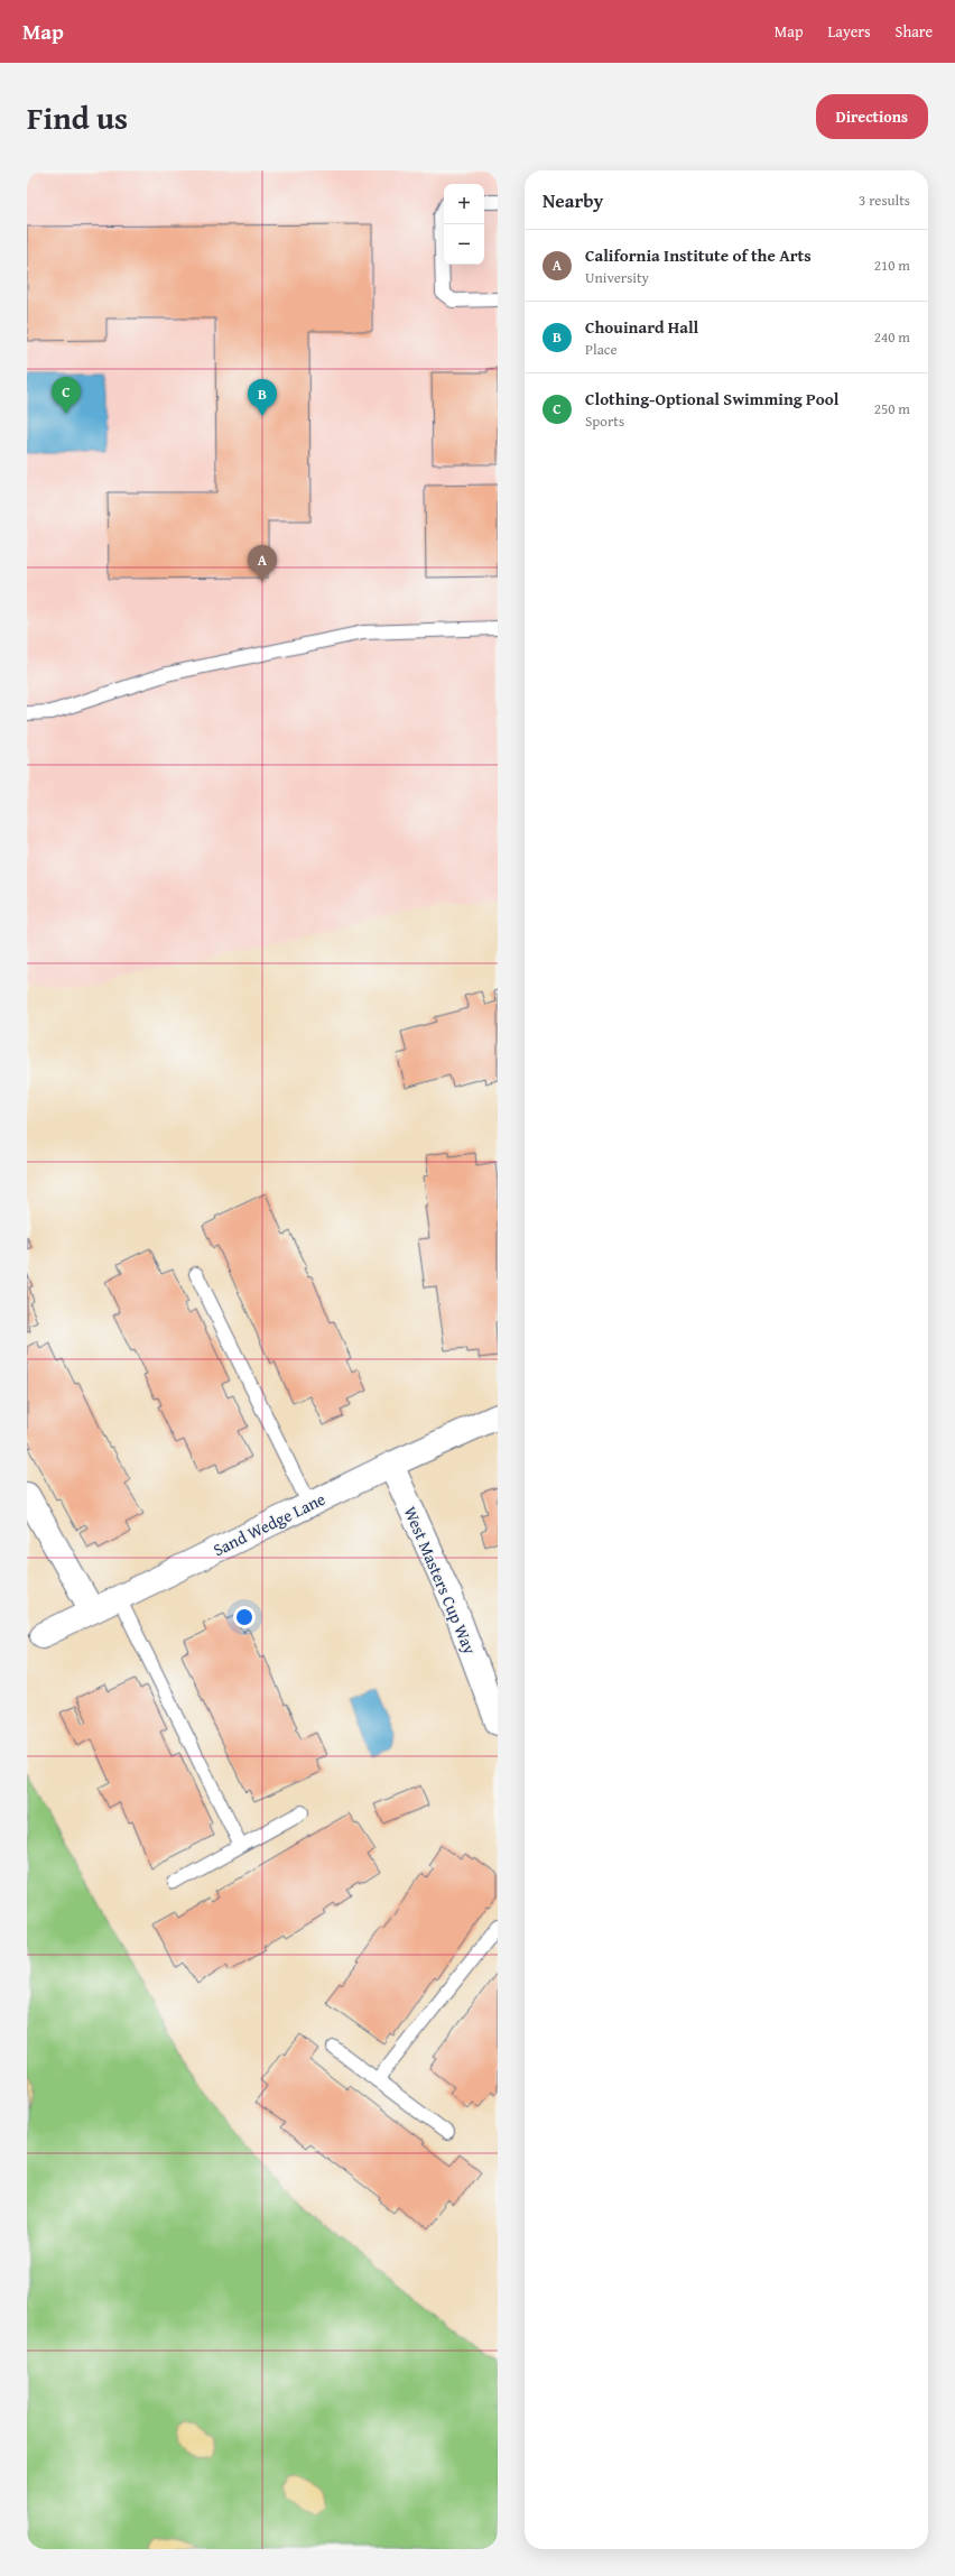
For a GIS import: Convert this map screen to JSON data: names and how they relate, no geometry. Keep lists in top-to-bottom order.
{
  "streets": {
    "street": ["Sand Wedge Lane", "West Masters Cup Way"]
  },
  "crossings": [
    ["Sand Wedge Lane", "West Masters Cup Way"]
  ],
  "page": {
    "header": "Map",
    "nav": ["Map", "Layers", "Share"],
    "title": "Find us",
    "buttons": "Directions",
    "heading": ["Nearby", "3 results"],
    "map_buttons": ["+", "−"],
    "list": [
      {
        "mark": "A",
        "name": "California Institute of the Arts",
        "note": "University",
        "value": "210 m"
      },
      {
        "mark": "B",
        "name": "Chouinard Hall",
        "note": "Place",
        "value": "240 m"
      },
      {
        "mark": "C",
        "name": "Clothing-Optional Swimming Pool",
        "note": "Sports",
        "value": "250 m"
      }
    ],
    "pins": ["C", "B", "A"]
  }
}
